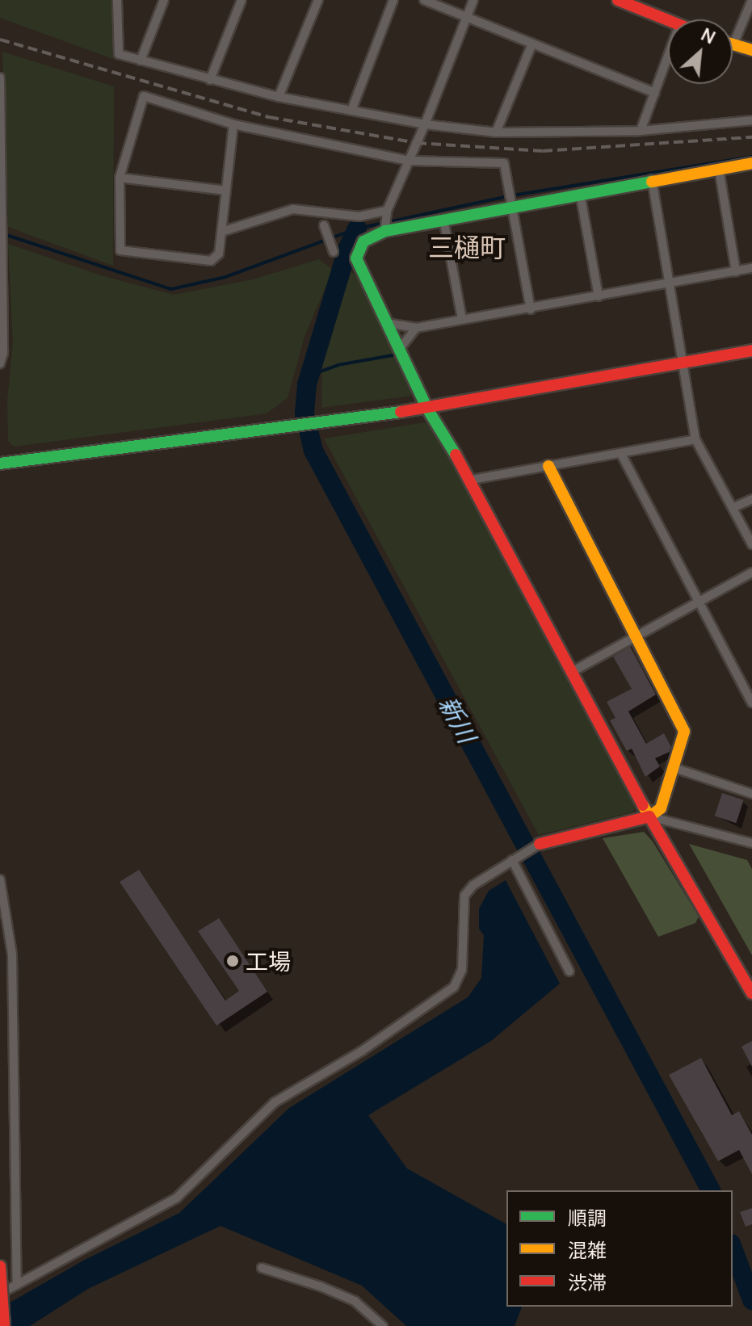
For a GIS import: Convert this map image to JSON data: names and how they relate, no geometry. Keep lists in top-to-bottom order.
{
  "districts": ["三樋町"],
  "water": ["新川"],
  "places": ["工場"],
  "legend": ["順調", "混雑", "渋滞"],
  "north": "top right"
}
